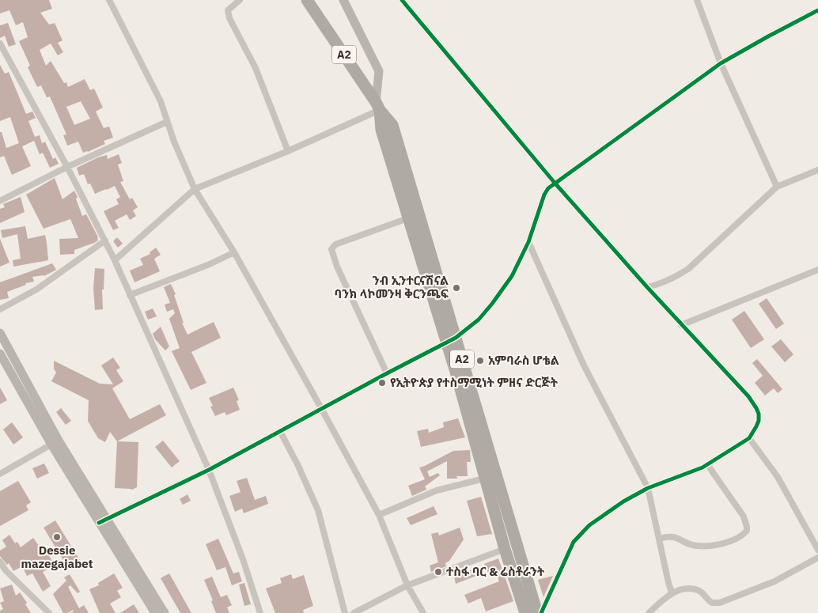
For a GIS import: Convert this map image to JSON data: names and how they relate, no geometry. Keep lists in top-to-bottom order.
{
  "streets": {
    "highway": ["A2"]
  },
  "places": [
    "ንብ ኢንተርናሽናል ባንክ ላኮመንዛ ቅርንጫፍ",
    "አምባራስ ሆቴል",
    "የኢትዮጵያ የተስማሚነት ምዘና ድርጅት",
    "Dessie mazegajabet",
    "ተስፋ ባር & ሬስቶራንት"
  ]
}
